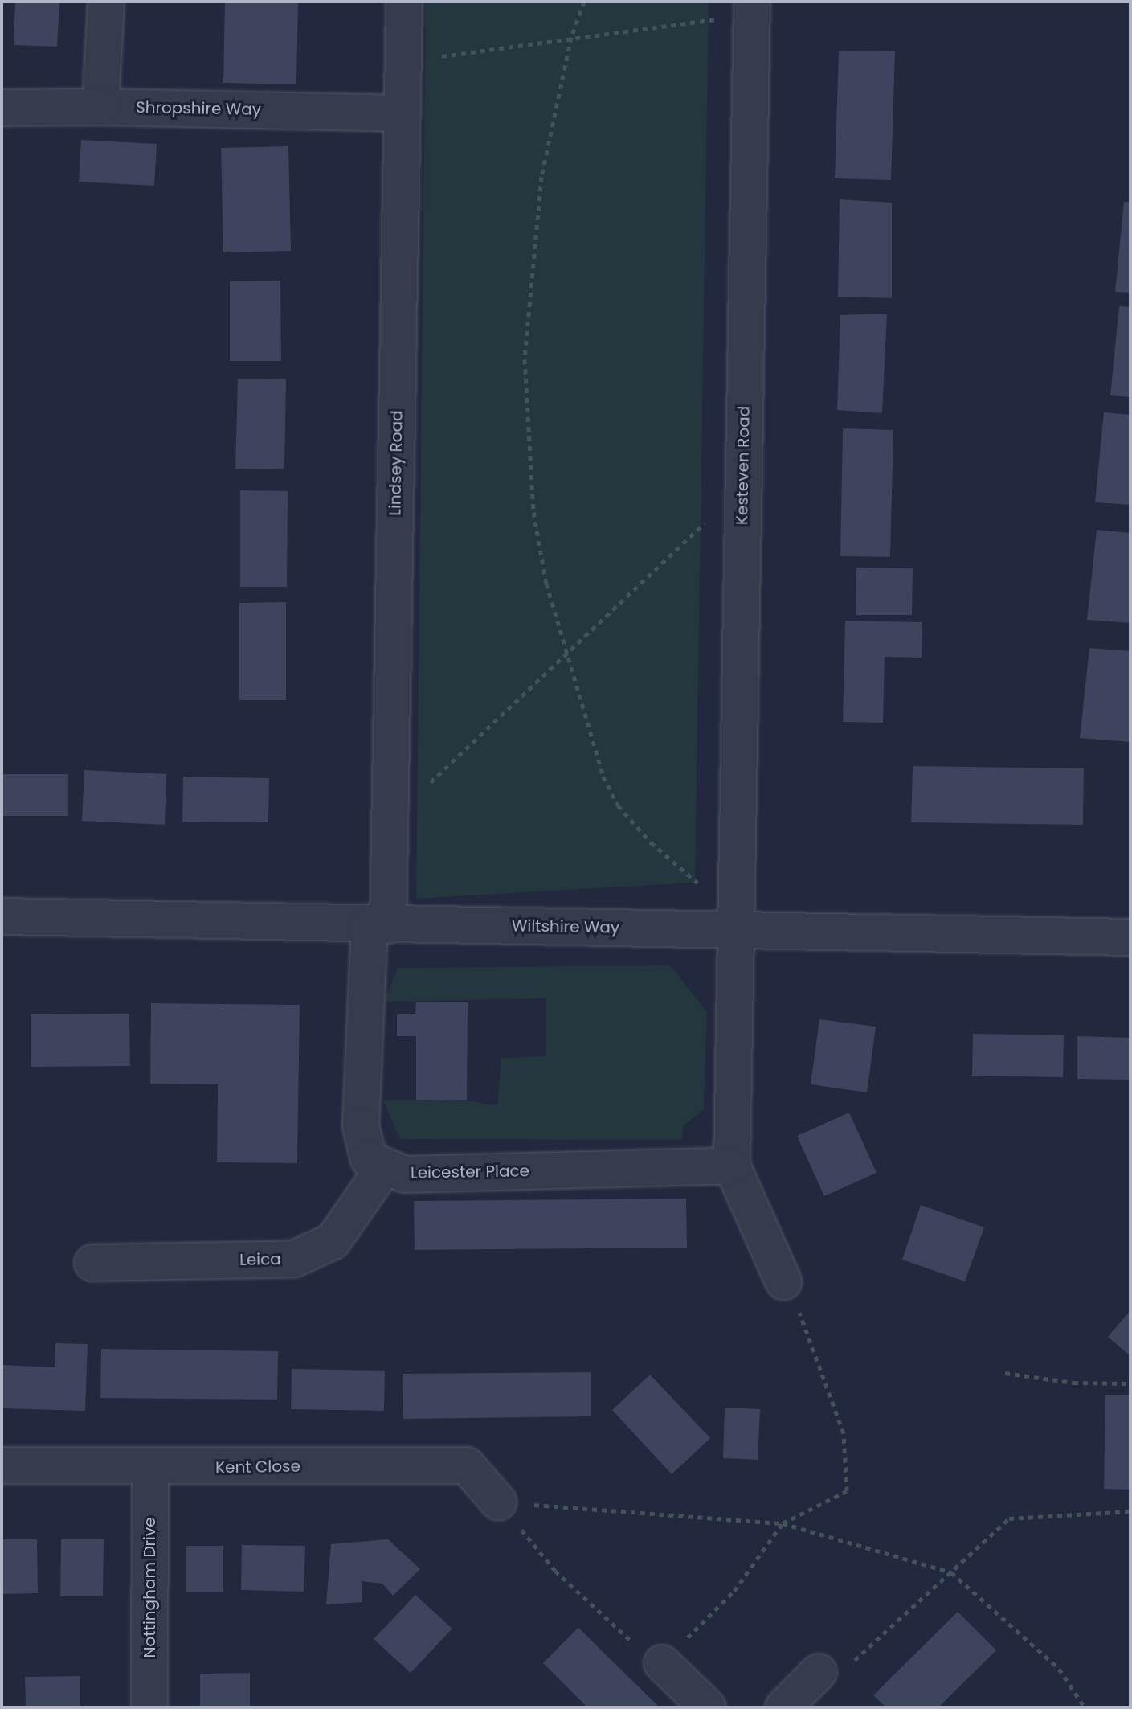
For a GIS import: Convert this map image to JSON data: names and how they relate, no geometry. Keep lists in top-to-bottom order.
{
  "streets": {
    "street": [
      "Shropshire Way",
      "Lindsey Road",
      "Kesteven Road",
      "Wiltshire Way",
      "Leicester Place",
      "Leica",
      "Kent Close",
      "Nottingham Drive"
    ]
  },
  "crossings": [
    ["Shropshire Way", "Lindsey Road"],
    ["Lindsey Road", "Wiltshire Way"],
    ["Kesteven Road", "Wiltshire Way"],
    ["Leicester Place", "Leica"],
    ["Kent Close", "Nottingham Drive"]
  ]
}
